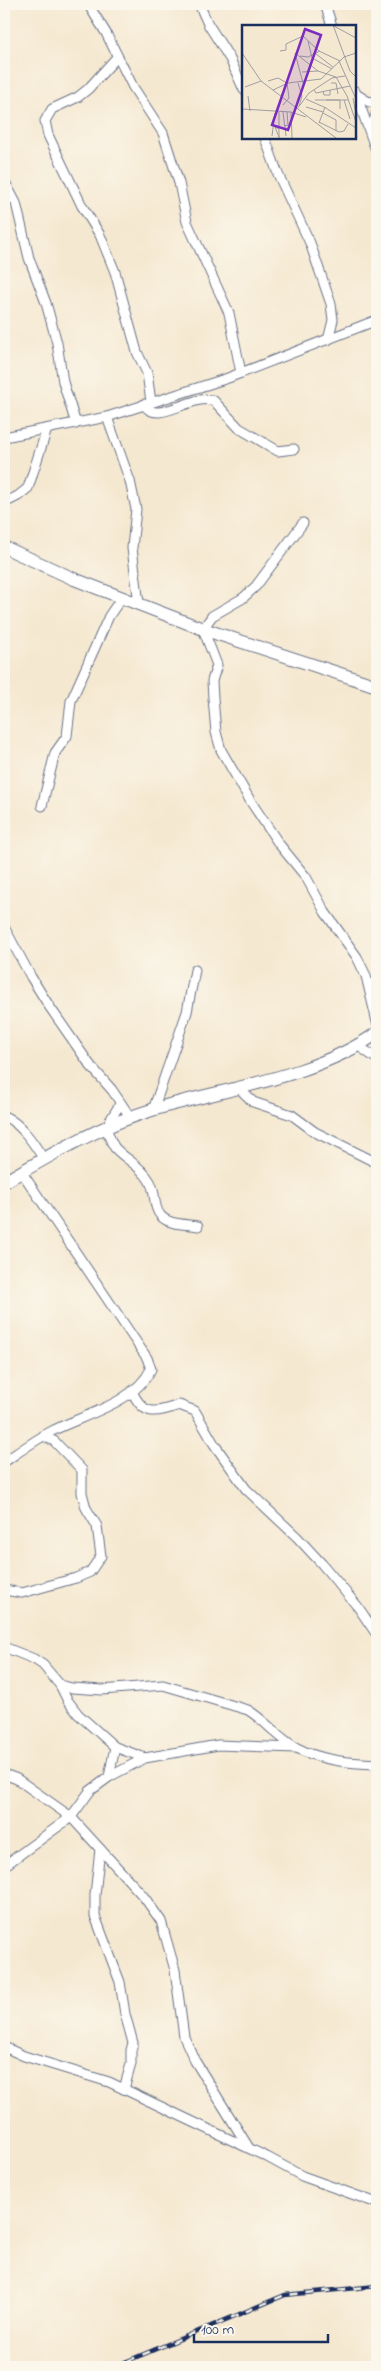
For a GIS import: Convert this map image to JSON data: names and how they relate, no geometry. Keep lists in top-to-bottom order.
{
  "scale_bar": "100 m"
}
